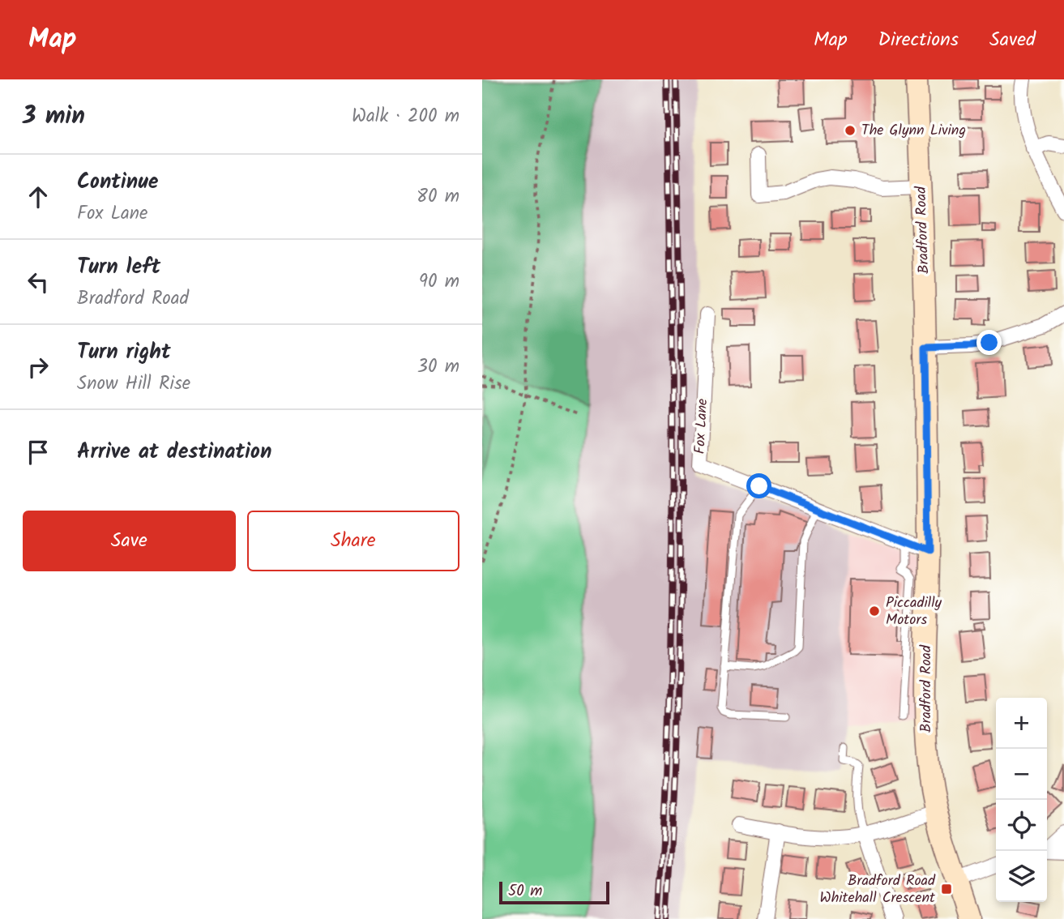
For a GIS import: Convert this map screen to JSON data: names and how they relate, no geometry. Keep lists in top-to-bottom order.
{
  "streets": {
    "street": ["Bradford Road", "Fox Lane"]
  },
  "crossings": [
    ["Bradford Road", "Fox Lane"]
  ],
  "places": {
    "other": ["The Glynn Living", "Piccadilly Motors"],
    "transit": ["Bradford Road Whitehall Crescent"]
  },
  "scale_bar": "50 m",
  "page": {
    "header": "Map",
    "nav": ["Map", "Directions", "Saved"],
    "heading": ["3 min", "Walk · 200 m"],
    "list": [
      ["Continue", "Fox Lane", "80 m"],
      ["Turn left", "Bradford Road", "90 m"],
      ["Turn right", "Snow Hill Rise", "30 m"],
      "Arrive at destination"
    ],
    "buttons": ["Save", "Share"],
    "map_buttons": ["+", "−"],
    "scale": "50 m"
  }
}
